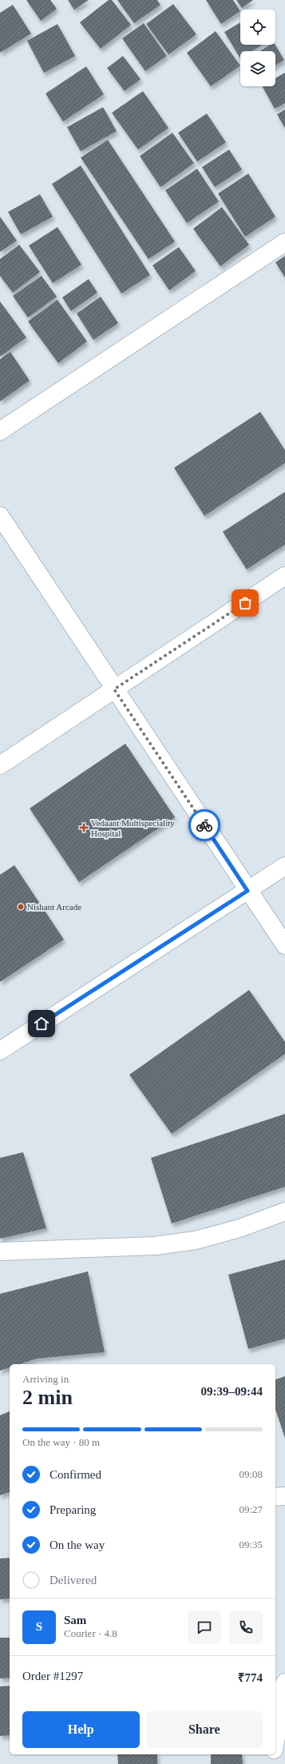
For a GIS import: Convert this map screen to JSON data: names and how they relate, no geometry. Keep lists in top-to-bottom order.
{
  "places": {
    "health": ["Vedaant Multispeciality Hospital"],
    "other": ["Nishant Arcade"]
  },
  "page": {
    "heading": ["2 min", "Arriving in", "09:39–09:44"],
    "panel": [
      "Sam",
      "Courier · 4.8",
      "Order #1297",
      "₹774"
    ],
    "bar": "On the way · 80 m",
    "list": [
      ["Confirmed", "09:08"],
      ["Preparing", "09:27"],
      ["On the way", "09:35"],
      "Delivered"
    ],
    "round": "S",
    "buttons": ["Help", "Share"]
  }
}
